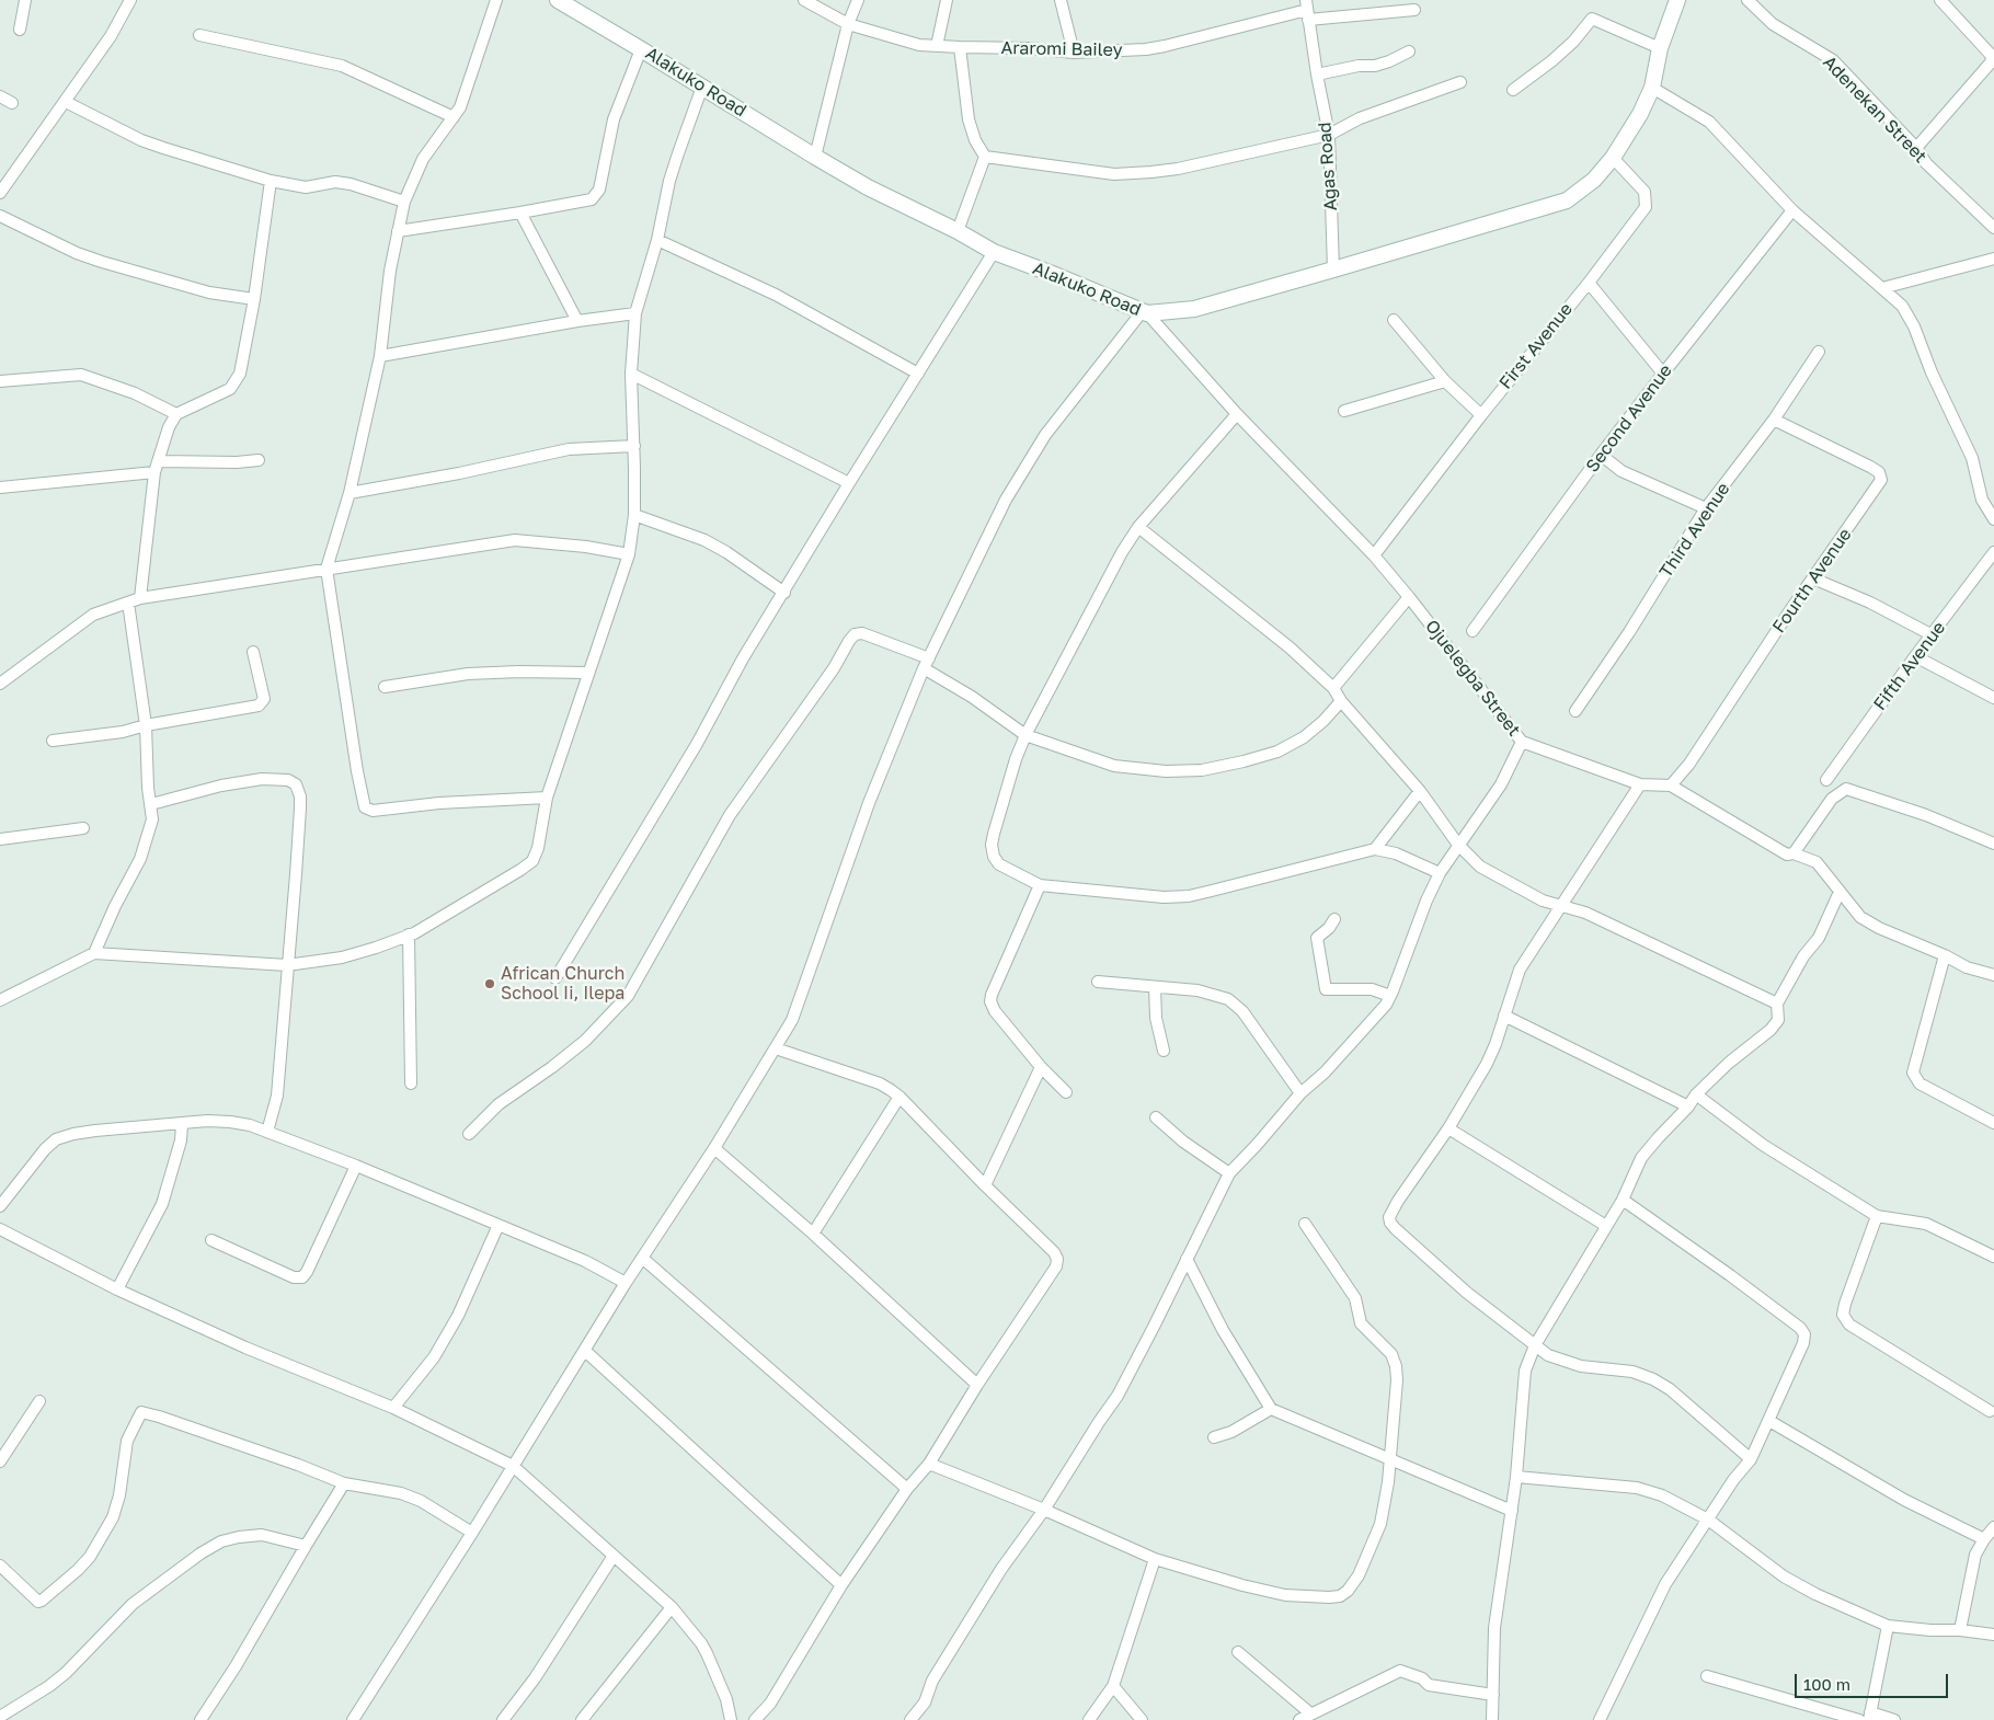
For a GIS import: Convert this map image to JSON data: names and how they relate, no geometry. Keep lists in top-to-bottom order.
{
  "streets": {
    "main road": ["Alakuko Road"],
    "street": [
      "Araromi Bailey",
      "Adenekan Street",
      "Agas Road",
      "First Avenue",
      "Second Avenue",
      "Third Avenue",
      "Fourth Avenue",
      "Fifth Avenue",
      "Ojuelegba Street"
    ]
  },
  "crossings": [
    ["Araromi Bailey", "Agas Road"],
    ["Alakuko Road", "Agas Road"],
    ["Alakuko Road", "First Avenue"],
    ["Alakuko Road", "Ojuelegba Street"],
    ["First Avenue", "Ojuelegba Street"],
    ["Third Avenue", "Fourth Avenue"],
    ["Fourth Avenue", "Ojuelegba Street"]
  ],
  "places": ["African Church School Ii, Ilepa"],
  "scale_bar": "100 m"
}
